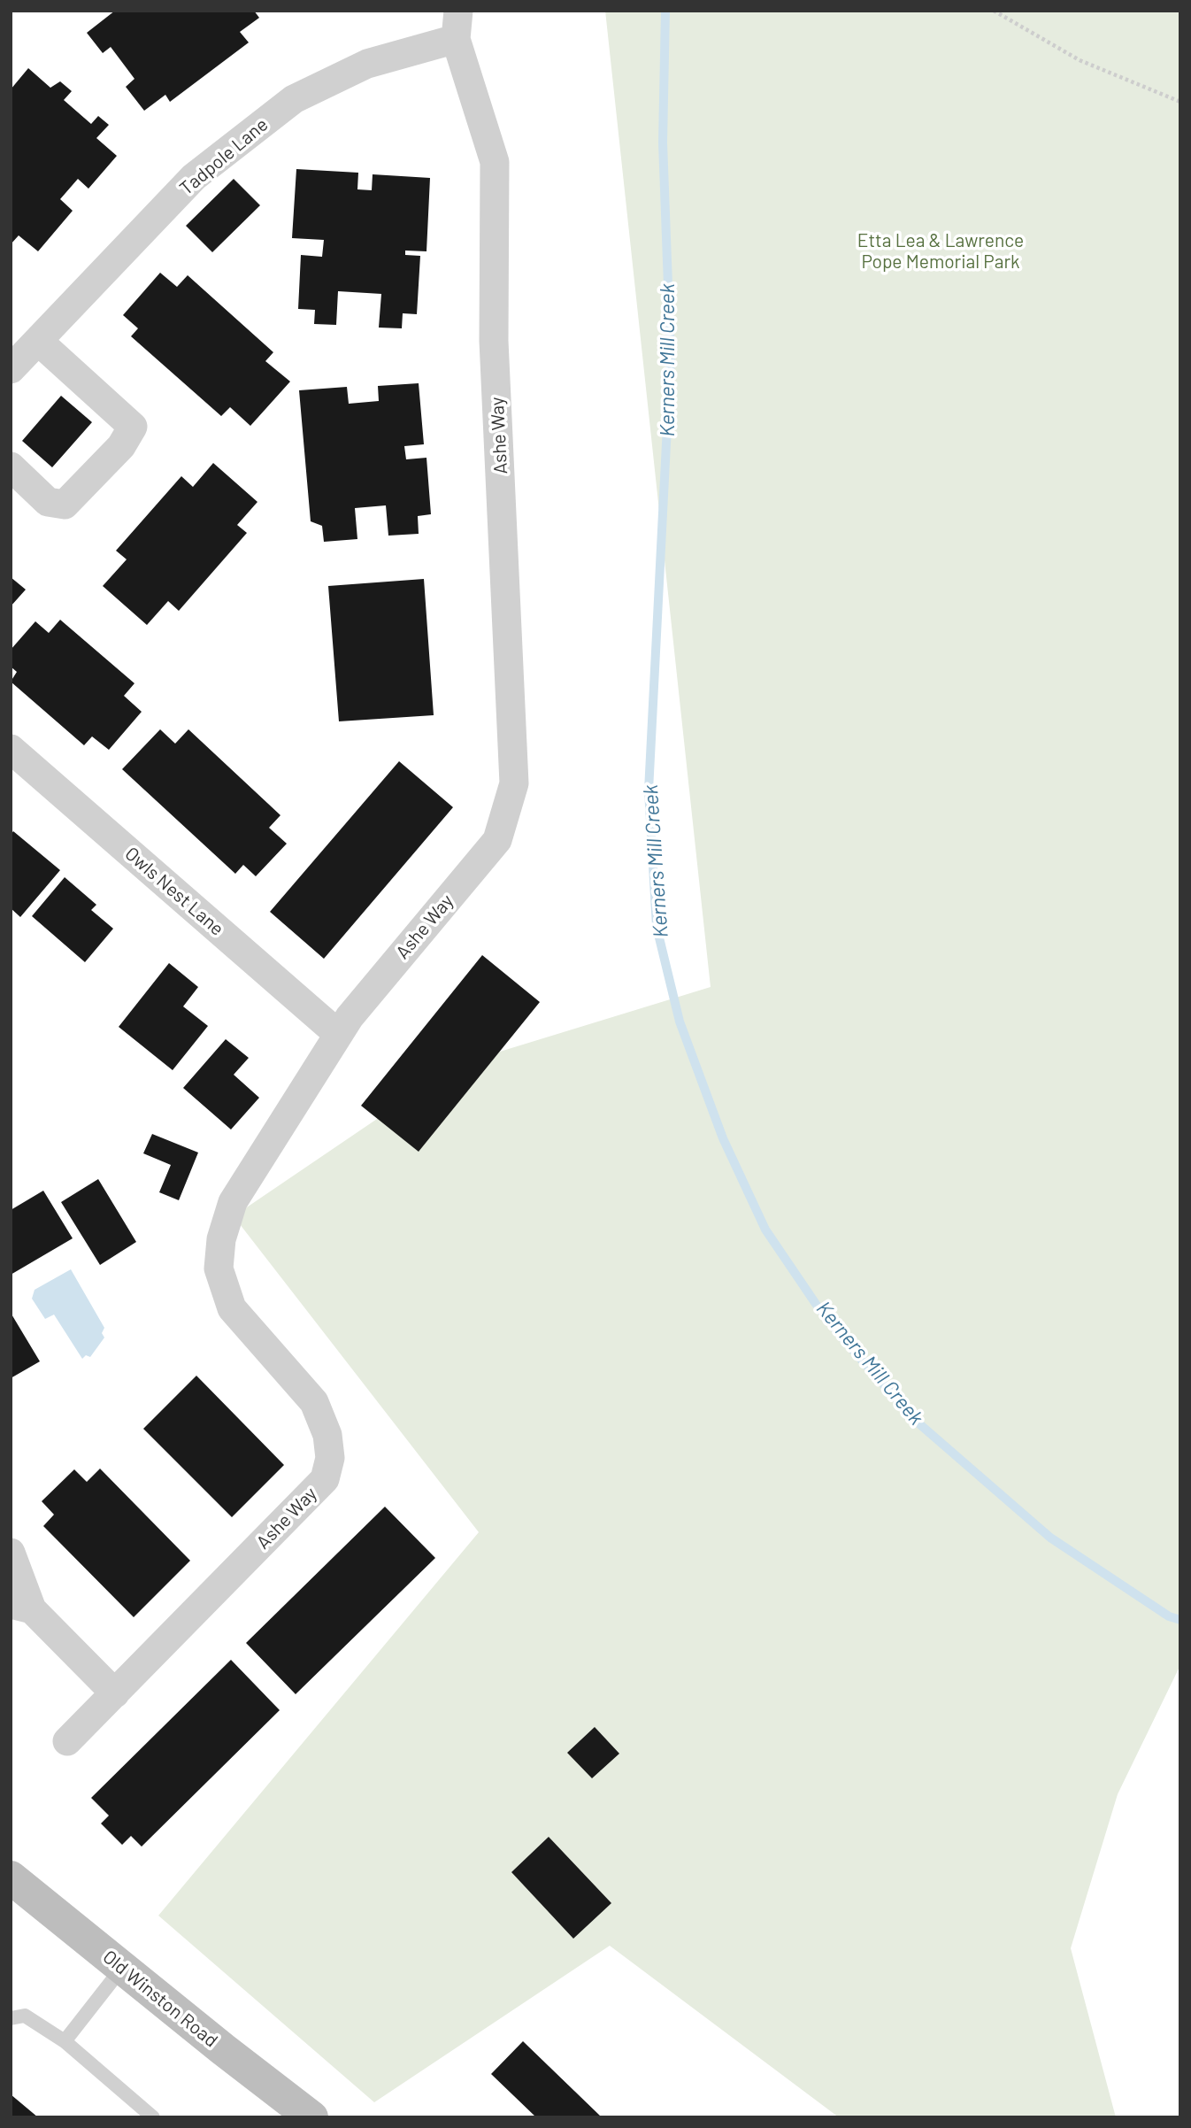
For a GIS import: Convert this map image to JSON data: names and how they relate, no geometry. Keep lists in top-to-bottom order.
{
  "streets": {
    "main road": ["Old Winston Road"],
    "street": ["Tadpole Lane", "Ashe Way", "Owls Nest Lane"]
  },
  "crossings": [
    ["Tadpole Lane", "Ashe Way"],
    ["Ashe Way", "Owls Nest Lane"]
  ],
  "water": ["Kerners Mill Creek"],
  "parks": ["Etta Lea & Lawrence Pope Memorial Park"]
}
